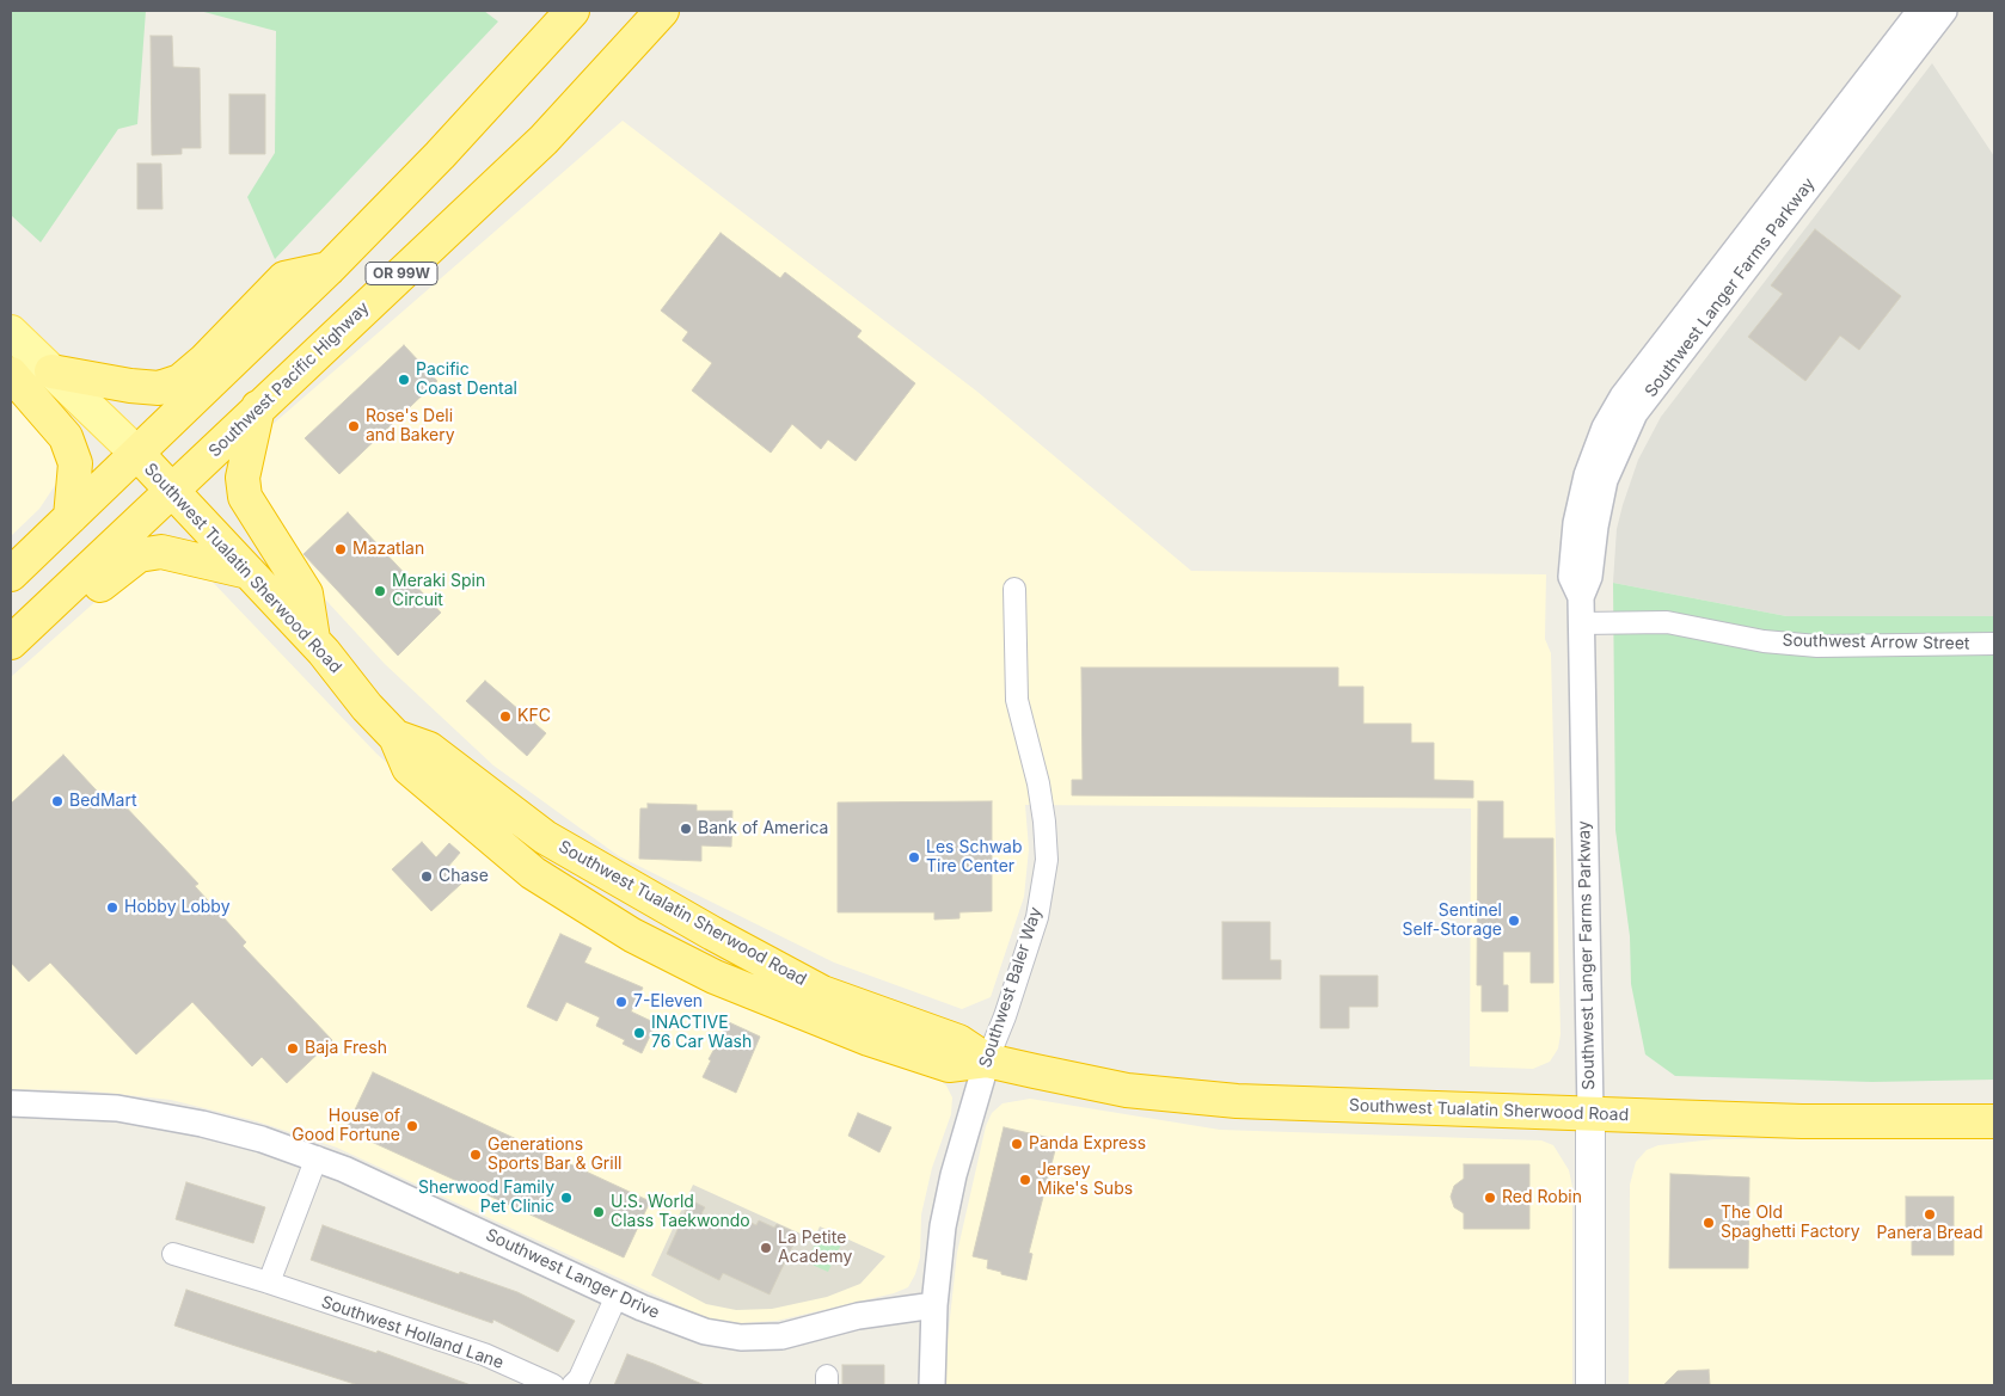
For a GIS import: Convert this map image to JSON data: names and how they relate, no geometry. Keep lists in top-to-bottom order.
{
  "streets": {
    "highway": ["OR 99W", "Southwest Pacific Highway", "Southwest Tualatin Sherwood Road"],
    "main road": ["Southwest Langer Farms Parkway"],
    "street": [
      "Southwest Arrow Street",
      "Southwest Baler Way",
      "Southwest Langer Drive",
      "Southwest Holland Lane"
    ]
  },
  "crossings": [
    ["OR 99W", "Southwest Tualatin Sherwood Road"],
    ["Southwest Langer Farms Parkway", "Southwest Tualatin Sherwood Road"],
    ["Southwest Langer Farms Parkway", "Southwest Arrow Street"],
    ["Southwest Pacific Highway", "Southwest Tualatin Sherwood Road"],
    ["Southwest Tualatin Sherwood Road", "Southwest Baler Way"],
    ["Southwest Baler Way", "Southwest Langer Drive"]
  ],
  "places": [
    "Pacific Coast Dental",
    "Rose's Deli and Bakery",
    "Mazatlan",
    "Meraki Spin Circuit",
    "KFC",
    "BedMart",
    "Bank of America",
    "Les Schwab Tire Center",
    "Chase",
    "Hobby Lobby",
    "Sentinel Self-Storage",
    "7-Eleven",
    "INACTIVE 76 Car Wash",
    "Baja Fresh",
    "House of Good Fortune",
    "Panda Express",
    "Generations Sports Bar & Grill",
    "Jersey Mike's Subs",
    "Sherwood Family Pet Clinic",
    "Red Robin",
    "U.S. World Class Taekwondo",
    "Panera Bread",
    "The Old Spaghetti Factory",
    "La Petite Academy"
  ]
}
